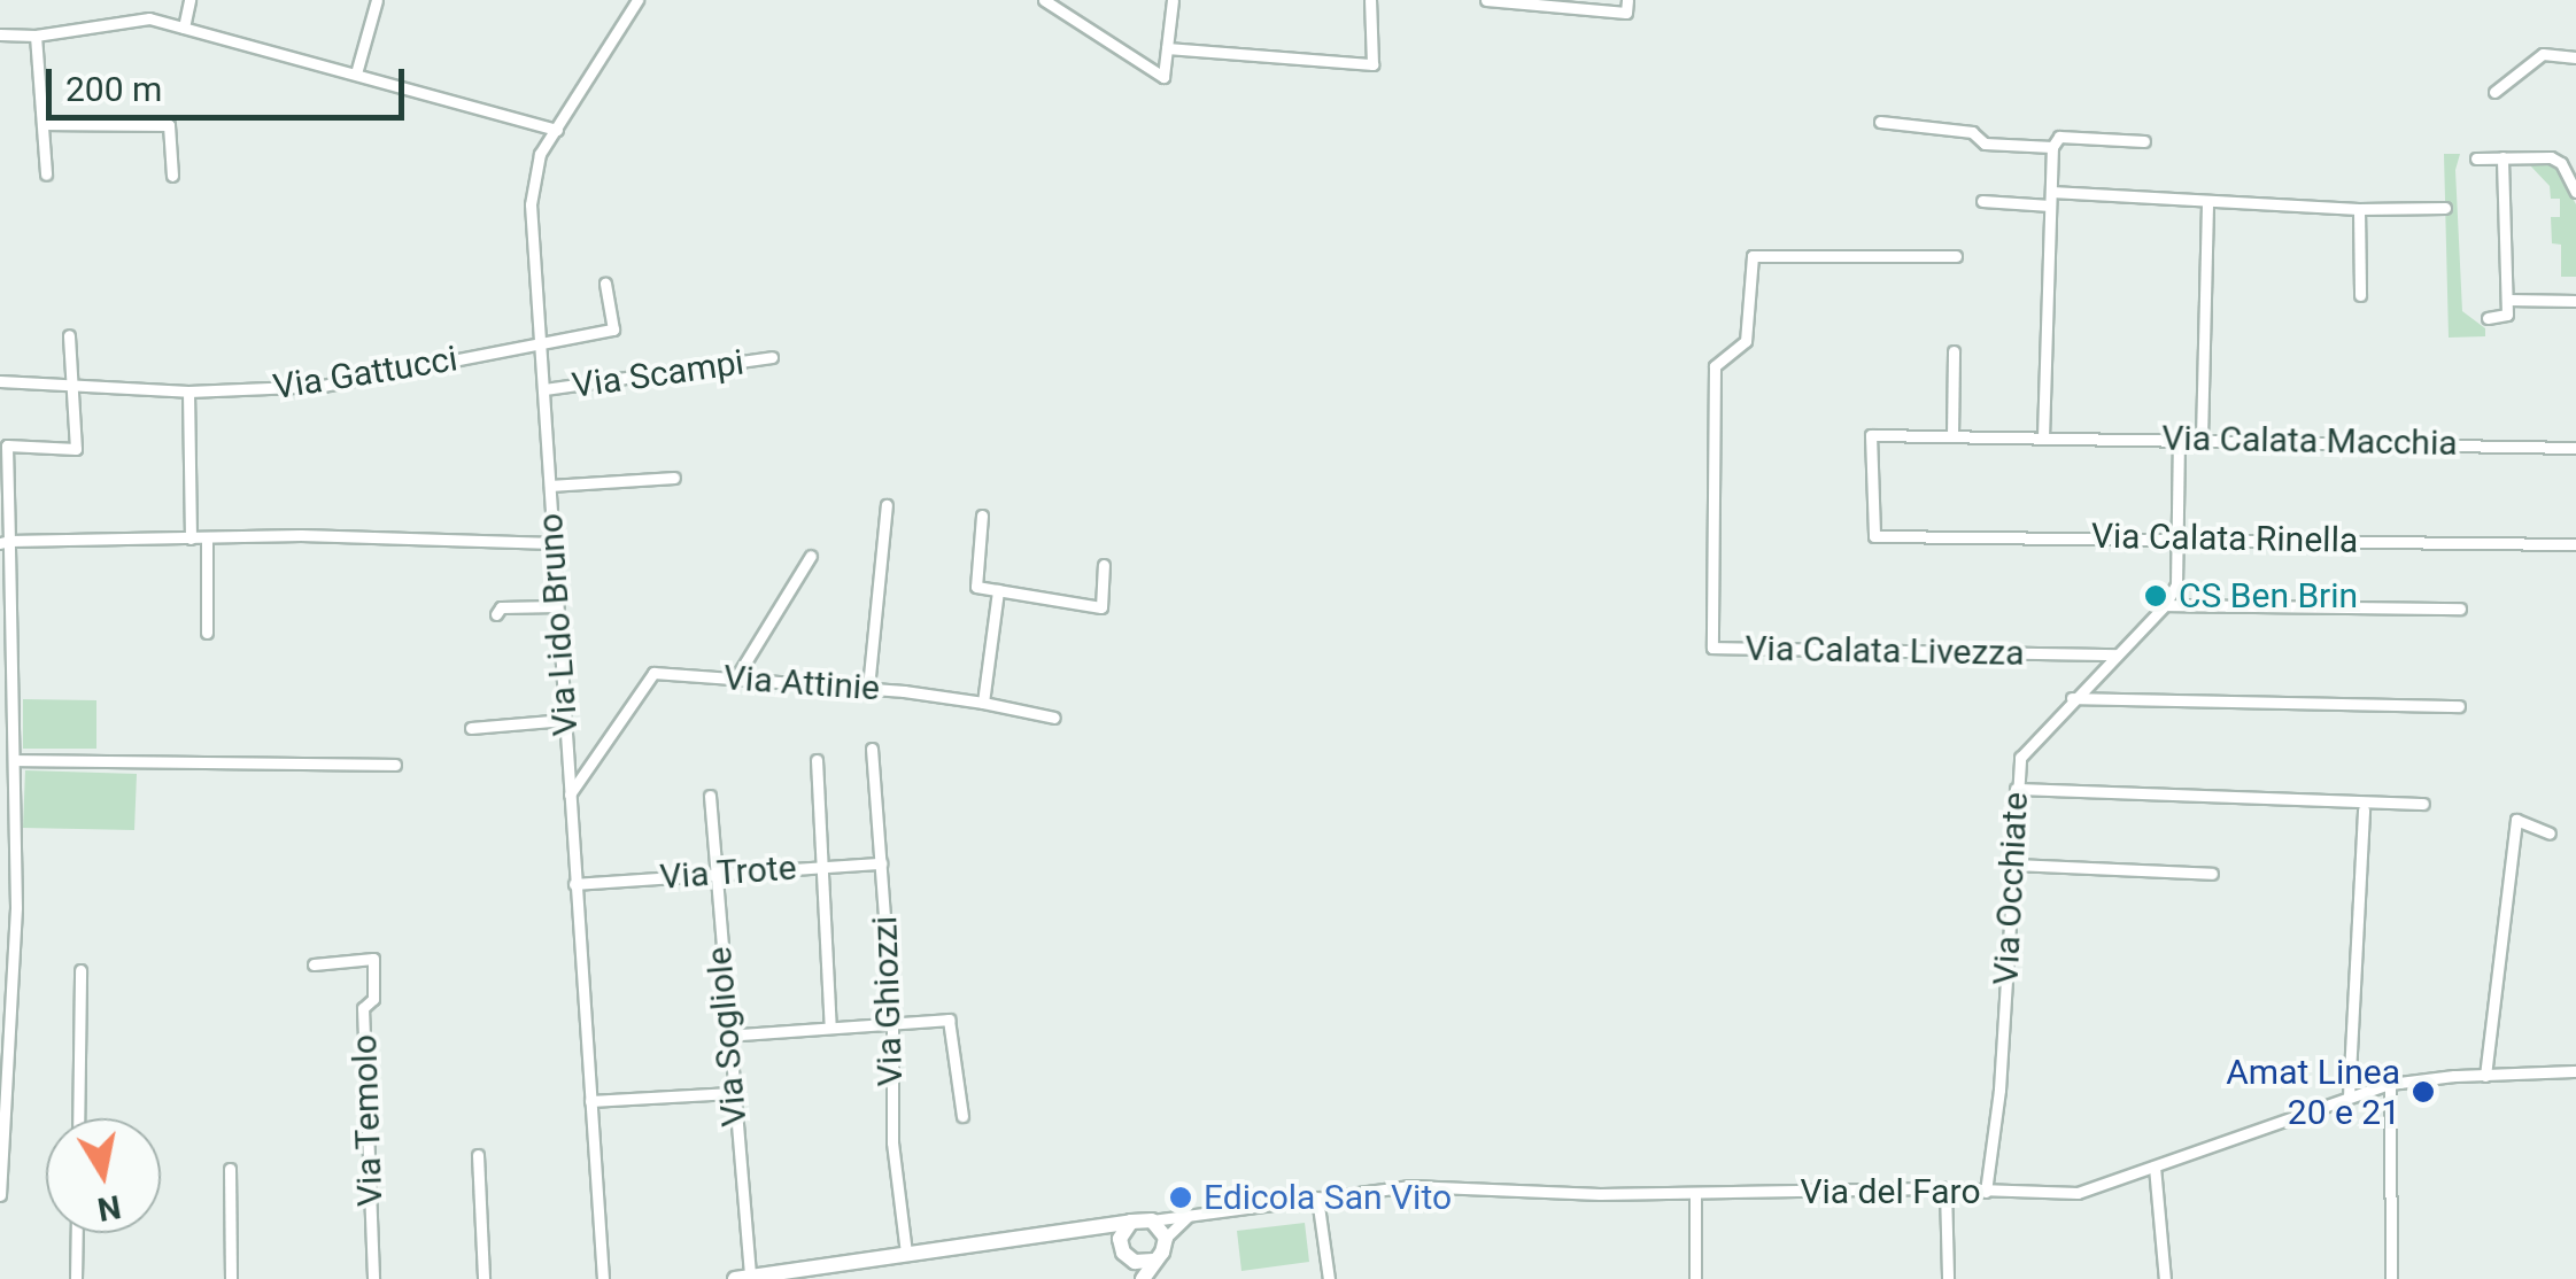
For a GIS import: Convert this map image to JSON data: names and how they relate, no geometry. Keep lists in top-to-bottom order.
{
  "streets": {
    "street": [
      "Via Gattucci",
      "Via Scampi",
      "Via Calata Macchia",
      "Via Calata Rinella",
      "Via Lido Bruno",
      "Via Calata Livezza",
      "Via Attinie",
      "Via Trote",
      "Via Occhiate",
      "Via Ghiozzi",
      "Via Sogliole",
      "Via Temolo",
      "Via del Faro"
    ]
  },
  "crossings": [
    ["Via Gattucci", "Via Lido Bruno"],
    ["Via Scampi", "Via Lido Bruno"],
    ["Via Calata Macchia", "Via Calata Rinella"],
    ["Via Lido Bruno", "Via Attinie"],
    ["Via Lido Bruno", "Via Trote"],
    ["Via Calata Livezza", "Via Occhiate"],
    ["Via Trote", "Via Ghiozzi"],
    ["Via Trote", "Via Sogliole"],
    ["Via Occhiate", "Via del Faro"]
  ],
  "places": ["CS Ben Brin", "Amat Linea 20 e 21", "Edicola San Vito"],
  "scale_bar": "200 m",
  "north": "bottom"
}
